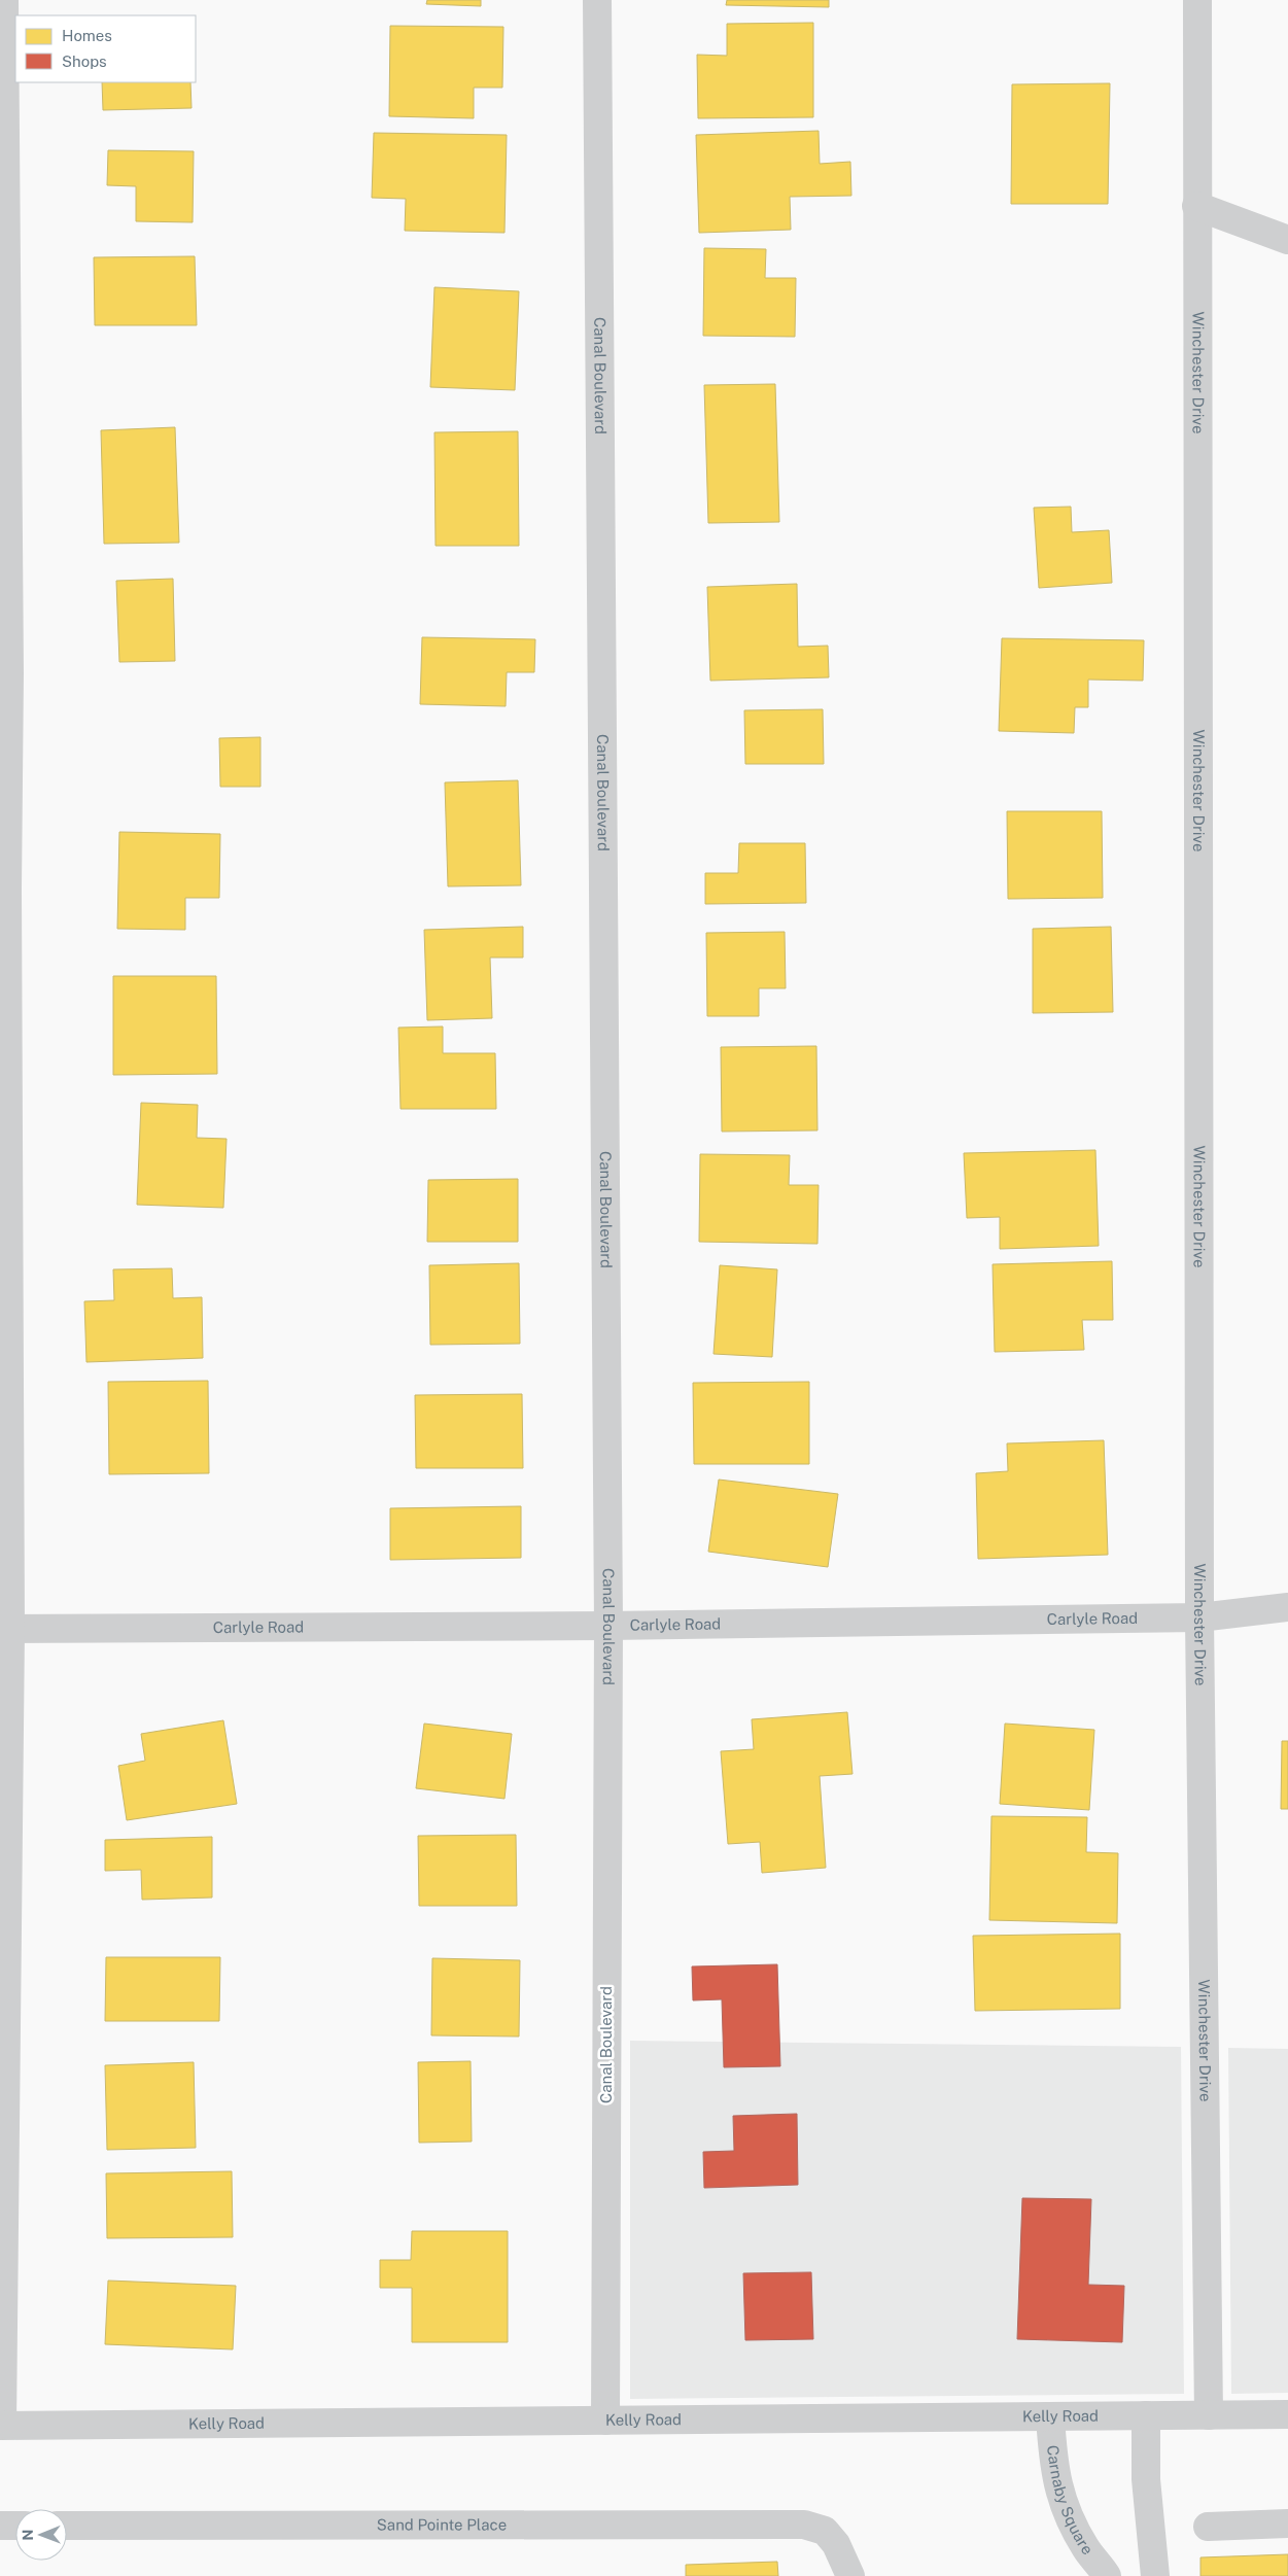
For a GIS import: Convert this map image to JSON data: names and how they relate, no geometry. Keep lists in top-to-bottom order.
{
  "streets": {
    "street": [
      "Winchester Drive",
      "Canal Boulevard",
      "Carlyle Road",
      "Kelly Road",
      "Carnaby Square",
      "Sand Pointe Place"
    ]
  },
  "crossings": [
    ["Winchester Drive", "Carlyle Road"],
    ["Winchester Drive", "Kelly Road"],
    ["Canal Boulevard", "Carlyle Road"],
    ["Canal Boulevard", "Kelly Road"],
    ["Kelly Road", "Carnaby Square"]
  ],
  "legend": ["Homes", "Shops"],
  "north": "left"
}
